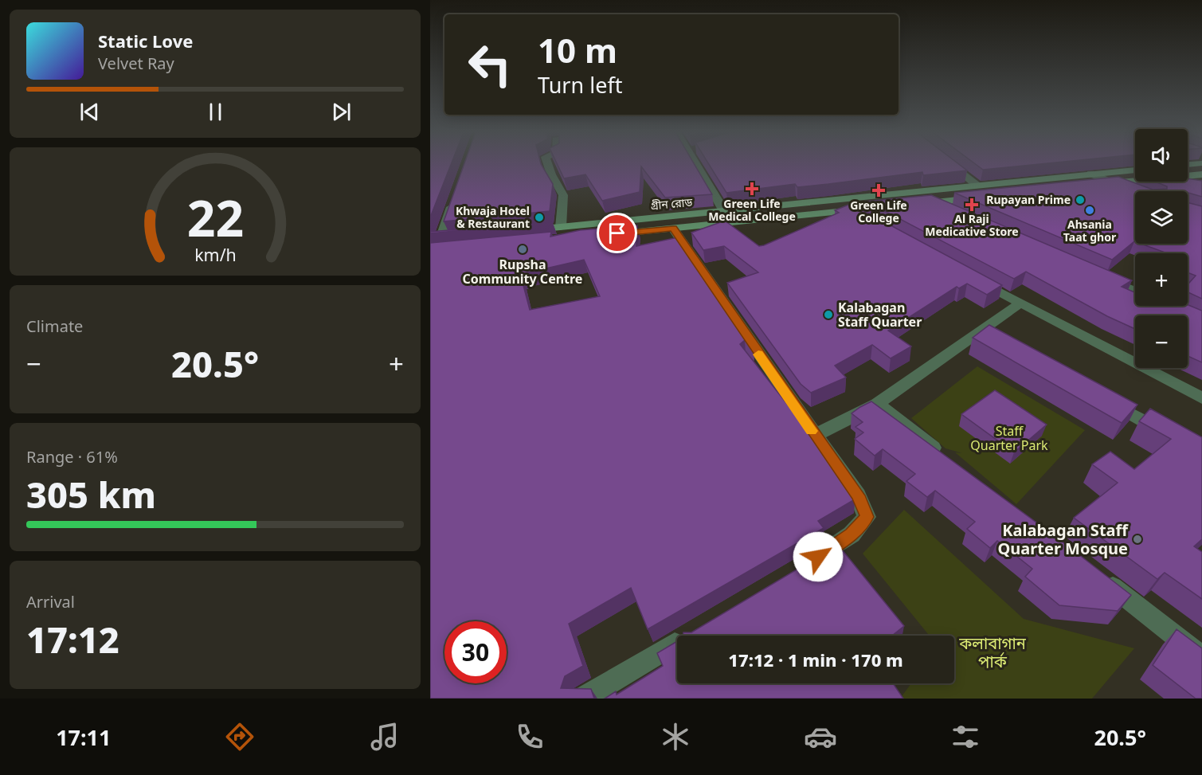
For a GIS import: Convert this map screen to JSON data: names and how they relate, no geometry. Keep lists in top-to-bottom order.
{
  "streets": {
    "main road": ["গ্রীন রোড"]
  },
  "parks": ["Staff Quarter Park", "কলাবাগান পার্ক"],
  "places": {
    "health": ["Green Life Medical College", "Green Life College", "Al Raji Medicative Store"],
    "other": [
      "Rupayan Prime",
      "Ahsania Taat ghor",
      "Khwaja Hotel & Restaurant",
      "Rupsha Community Centre",
      "Kalabagan Staff Quarter",
      "Kalabagan Staff Quarter Mosque"
    ]
  },
  "page": {
    "turn": ["10 m", "Turn left"],
    "song": ["Static Love", "Velvet Ray"],
    "map_buttons": ["+", "−"],
    "tile": [
      "Climate",
      ["Range · 61%", "305 km"],
      ["Arrival", "17:12"]
    ],
    "heat": ["−", "20.5°", "+"],
    "limit": "30",
    "trip": "17:12 · 1 min · 170 m",
    "tabs": ["17:11", "20.5°"],
    "gauge": ["22", "km/h"]
  }
}
